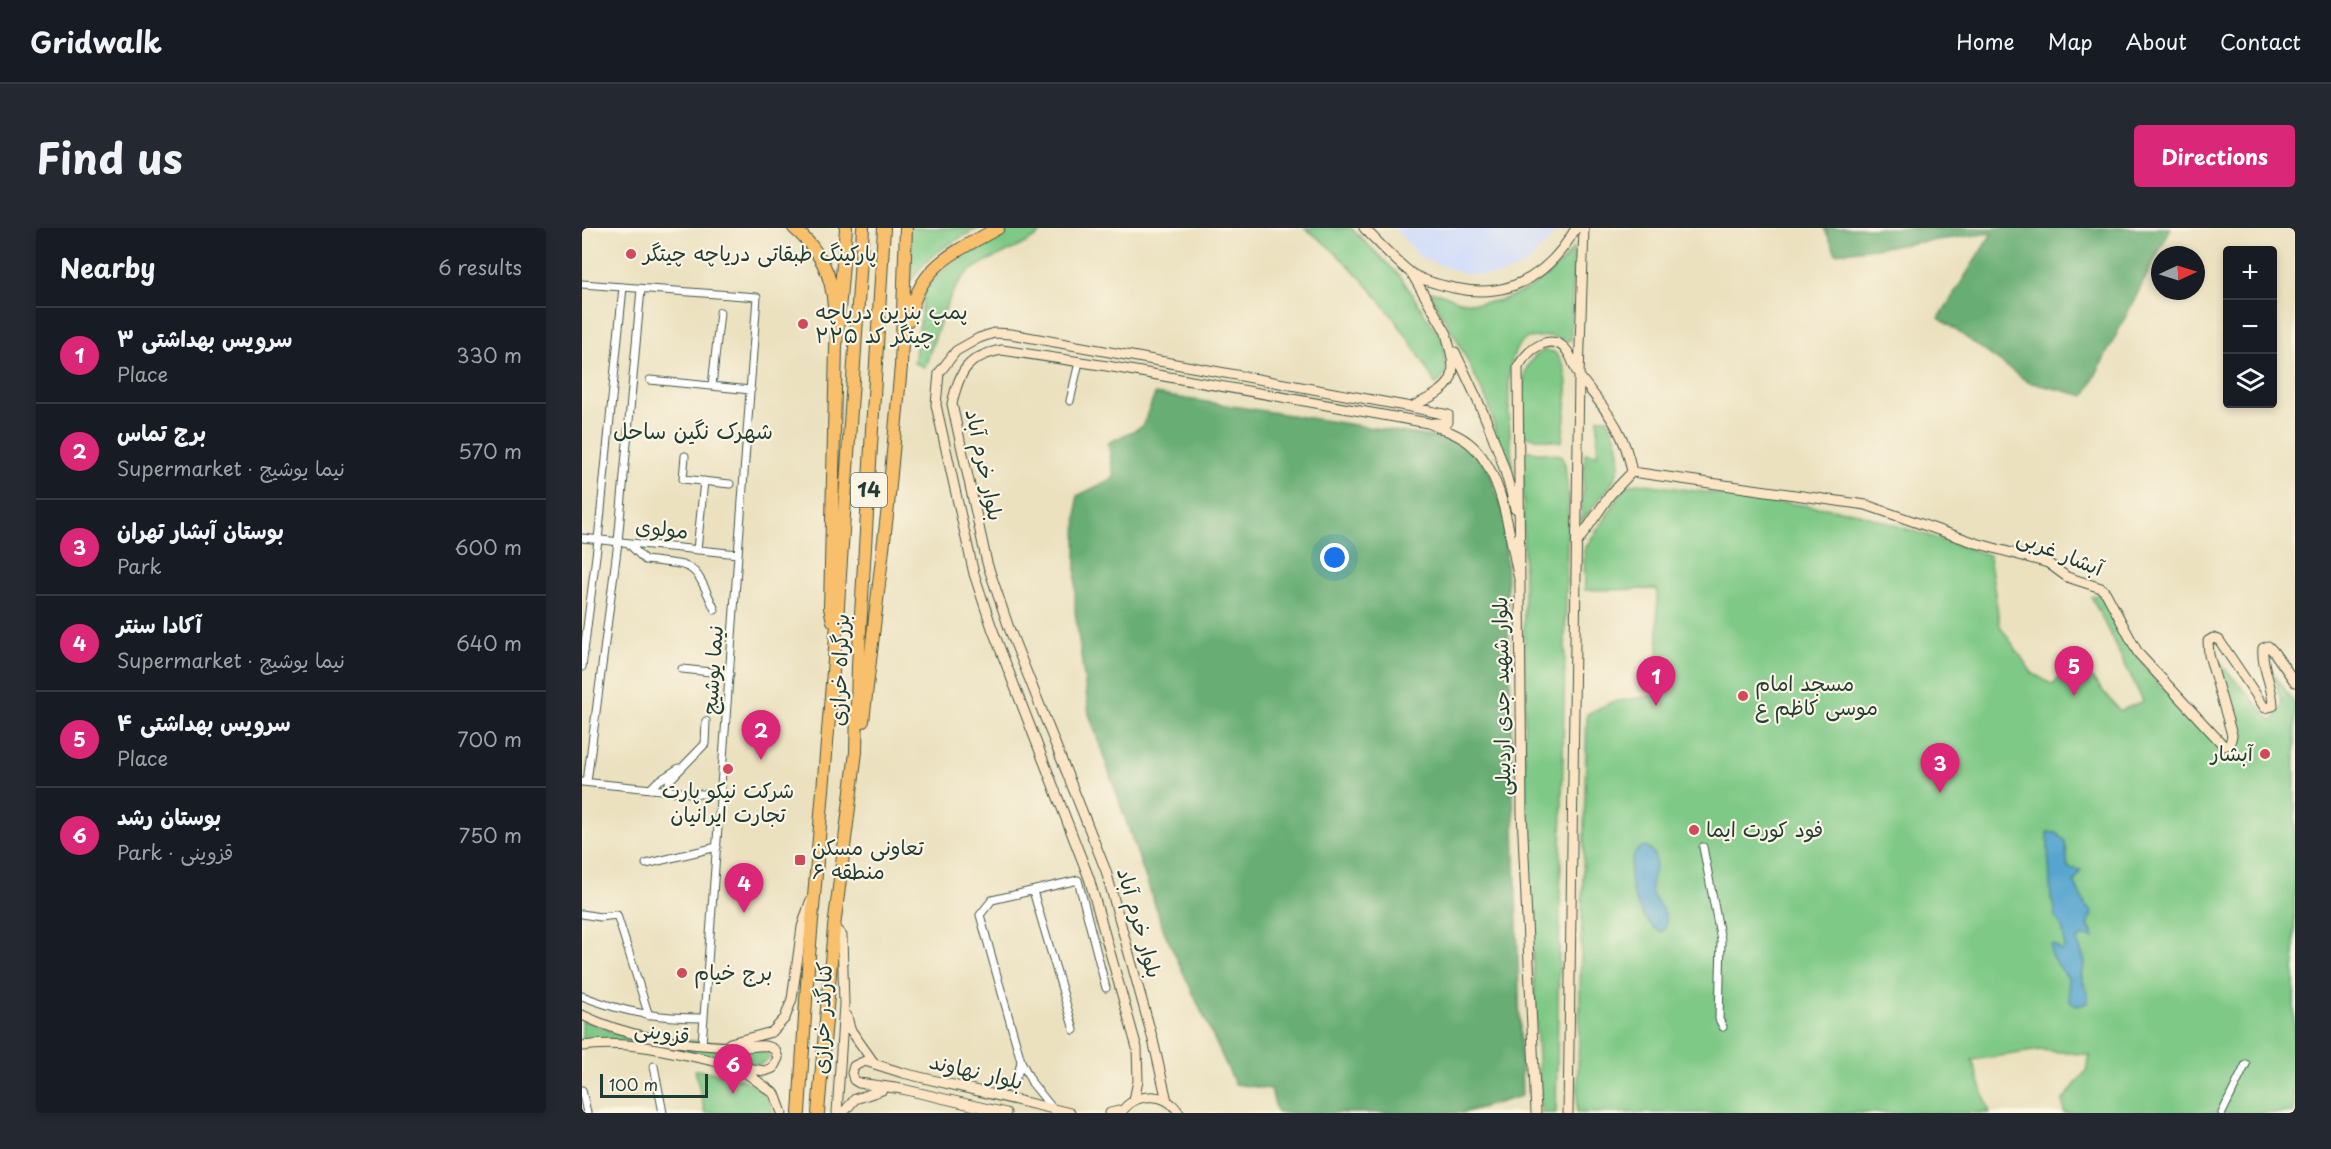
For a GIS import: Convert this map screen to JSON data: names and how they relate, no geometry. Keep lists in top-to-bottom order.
{
  "streets": {
    "highway": ["14", "بزرگراه خرازی"],
    "street": [
      "بلوار خرم آباد",
      "مولوی",
      "آبشار غربی",
      "نیما یوشیج",
      "بلوار شهید جدی اردبیلی",
      "کنارگذر خرازی",
      "قزوینی",
      "بلوار نهاوند"
    ]
  },
  "crossings": [
    ["بلوار خرم آباد", "بلوار شهید جدی اردبیلی"],
    ["مولوی", "نیما یوشیج"],
    ["نیما یوشیج", "قزوینی"],
    ["بزرگراه خرازی", "کنارگذر خرازی"]
  ],
  "districts": ["شهرک نگین ساحل"],
  "places": {
    "other": [
      "پارکینگ طبقاتی دریاچه چیتگر",
      "پمپ بنزین دریاچه چیتگر کد ۲۲۵",
      "مسجد امام موسی کاظم ع",
      "آبشار",
      "شرکت نیکو پارت تجارت ایرانیان",
      "فود کورت ایما",
      "برج خیام"
    ],
    "transit": ["تعاونی مسکن منطقه ۶"]
  },
  "scale_bar": "100 m",
  "north": "right",
  "page": {
    "header": "Gridwalk",
    "nav": [
      "Home",
      "Map",
      "About",
      "Contact"
    ],
    "title": "Find us",
    "buttons": "Directions",
    "heading": ["Nearby", "6 results"],
    "map_buttons": ["+", "−"],
    "list": [
      {
        "mark": "1",
        "name": "سرویس بهداشتی ۳",
        "note": "Place",
        "value": "330 m"
      },
      {
        "mark": "2",
        "name": "برج تماس",
        "note": "Supermarket · نیما یوشیج",
        "value": "570 m"
      },
      {
        "mark": "3",
        "name": "بوستان آبشار تهران",
        "note": "Park",
        "value": "600 m"
      },
      {
        "mark": "4",
        "name": "آکادا سنتر",
        "note": "Supermarket · نیما یوشیج",
        "value": "640 m"
      },
      {
        "mark": "5",
        "name": "سرویس بهداشتی ۴",
        "note": "Place",
        "value": "700 m"
      },
      {
        "mark": "6",
        "name": "بوستان رشد",
        "note": "Park · قزوینی",
        "value": "750 m"
      }
    ],
    "pins": [
      "5",
      "1",
      "2",
      "3",
      "4",
      "6"
    ],
    "scale": "100 m"
  }
}
